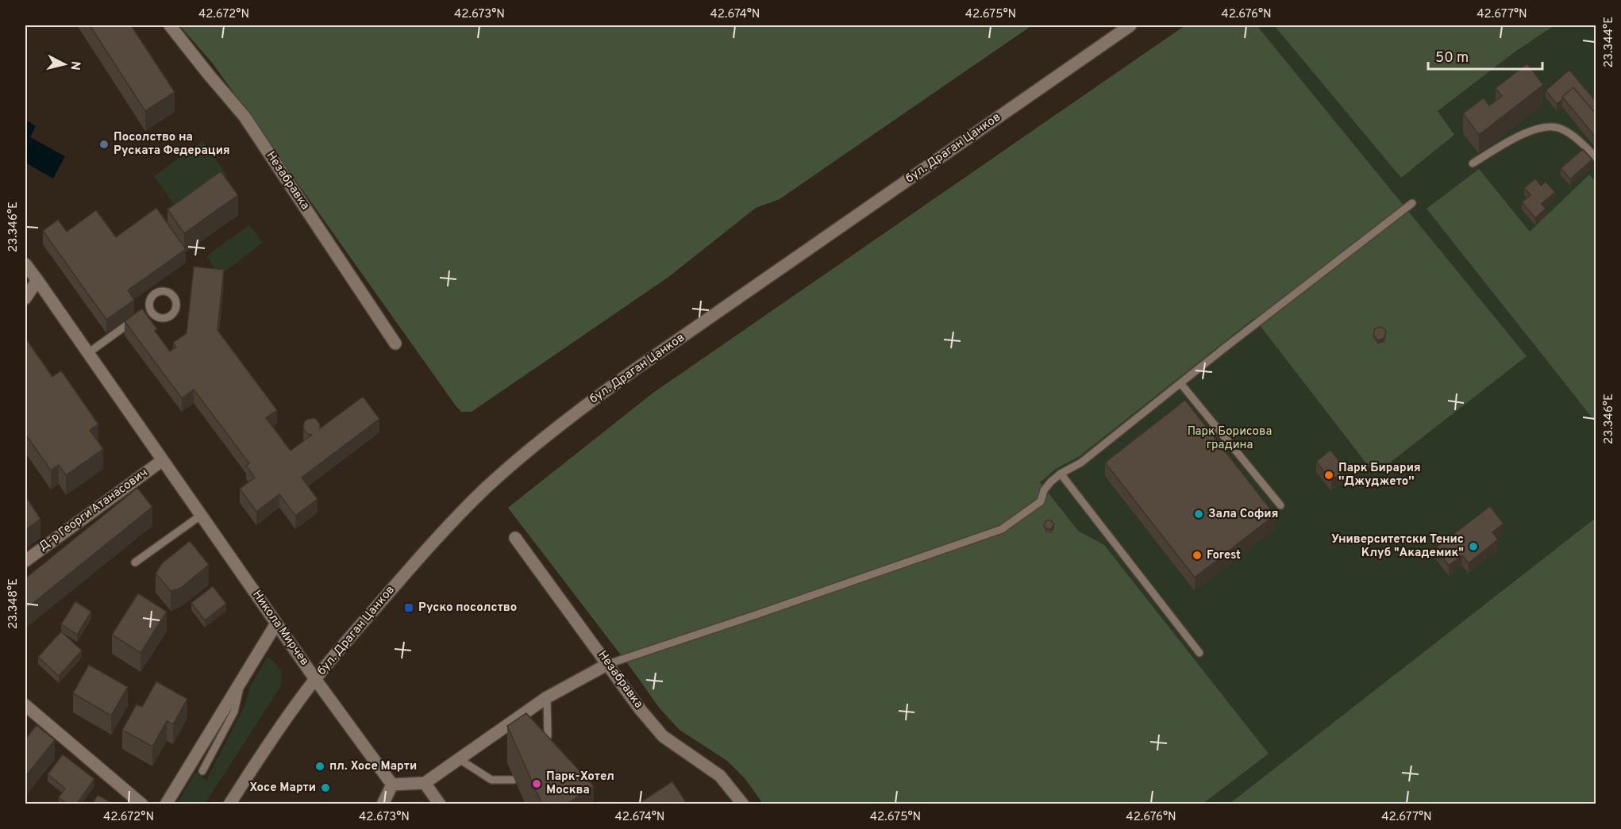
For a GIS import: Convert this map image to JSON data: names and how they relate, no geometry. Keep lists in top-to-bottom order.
{
  "streets": {
    "street": [
      "бул. Драган Цанков",
      "Незабравка",
      "Д-р Георги Атанасович",
      "Никола Мирчев"
    ]
  },
  "crossings": [
    ["бул. Драган Цанков", "Никола Мирчев"],
    ["Д-р Георги Атанасович", "Никола Мирчев"]
  ],
  "parks": ["Парк Борисова градина"],
  "places": {
    "other": [
      "Посолство на Руската Федерация",
      "Парк Бирария ''Джуджето''",
      "Зала София",
      "Университетски Тенис Клуб \"Академик\"",
      "Forest",
      "пл. Хосе Марти",
      "Парк-Хотел Москва",
      "Хосе Марти"
    ],
    "transit": ["Руско посолство"]
  },
  "scale_bar": "50 m",
  "north": "right",
  "coordinates": [
    "42.672°N",
    "42.673°N",
    "42.674°N",
    "42.675°N",
    "42.676°N",
    "42.677°N",
    "23.344°E",
    "23.346°E",
    "23.348°E"
  ]
}
